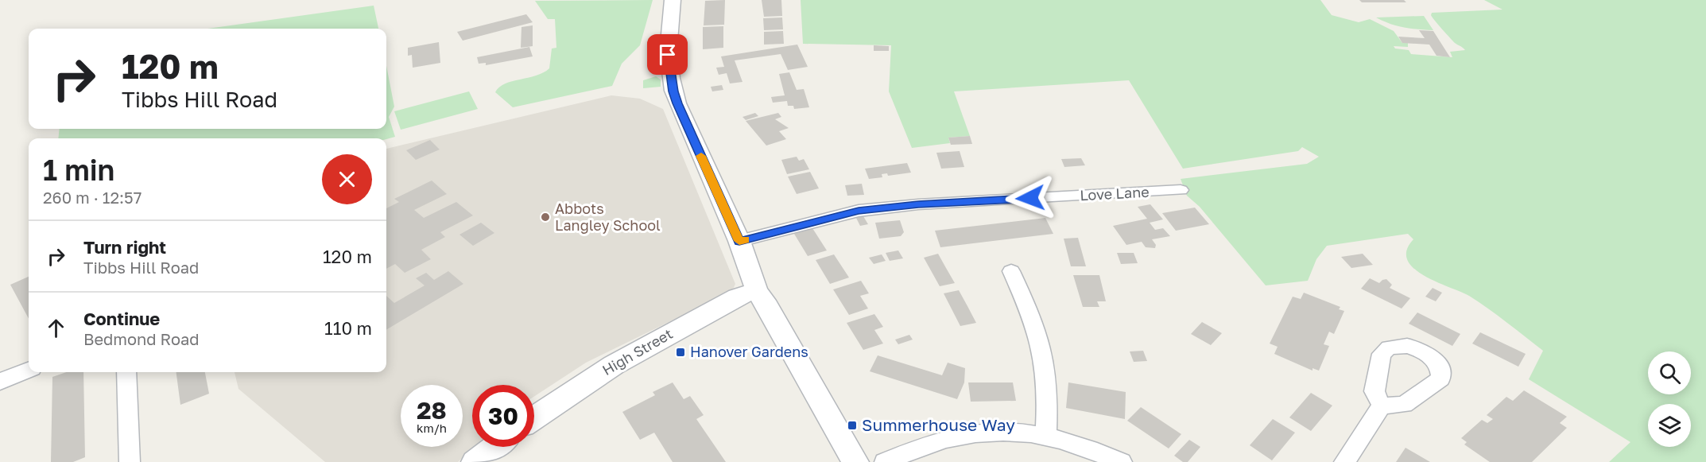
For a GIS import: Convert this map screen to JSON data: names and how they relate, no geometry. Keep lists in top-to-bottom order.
{
  "streets": {
    "street": ["Love Lane", "High Street"]
  },
  "places": {
    "other": ["Abbots Langley School"],
    "transit": ["Hanover Gardens", "Summerhouse Way"]
  },
  "page": {
    "turn": ["120 m", "Tibbs Hill Road"],
    "heading": ["1 min", "260 m · 12:57"],
    "list": [
      {
        "name": "Turn right",
        "note": "Tibbs Hill Road",
        "value": "120 m"
      },
      {
        "name": "Continue",
        "note": "Bedmond Road",
        "value": "110 m"
      }
    ],
    "speed": "28 km/h",
    "limit": "30"
  }
}
